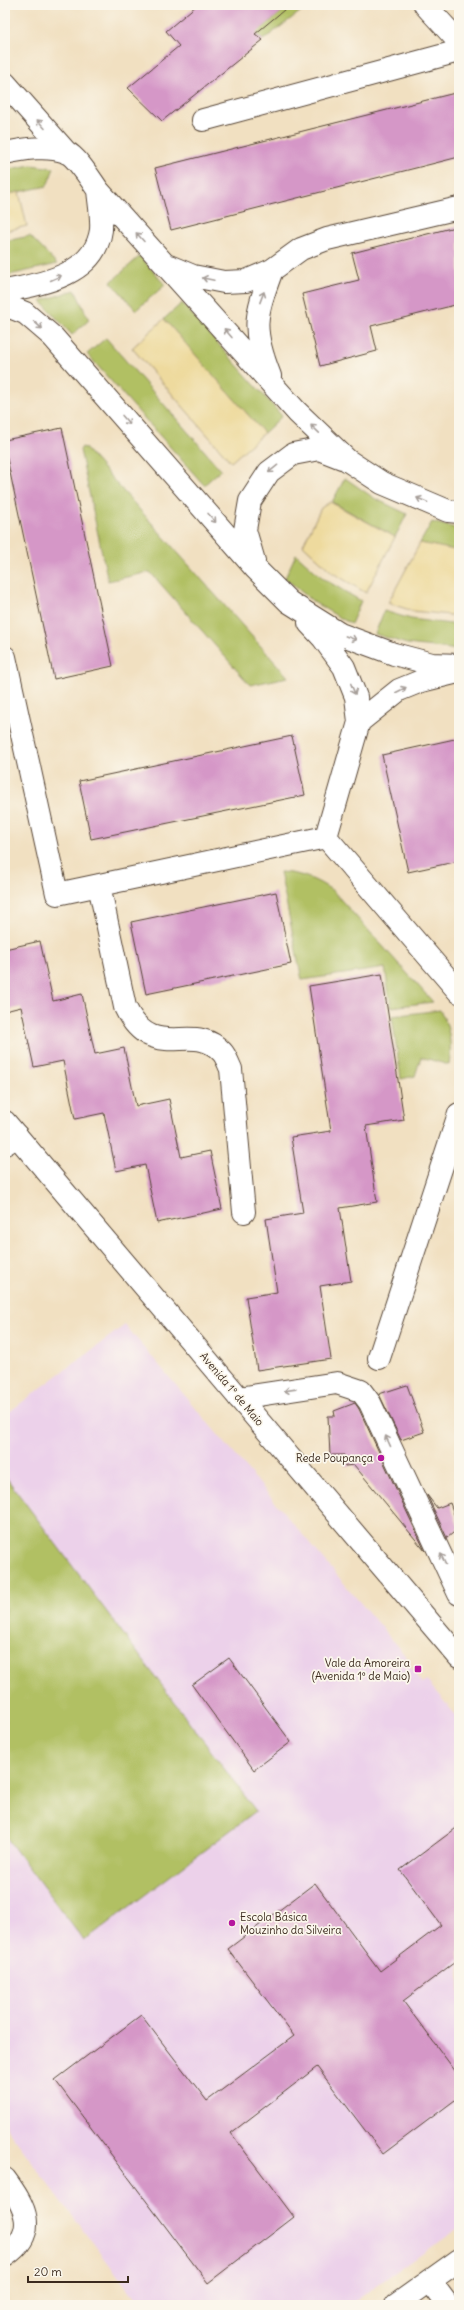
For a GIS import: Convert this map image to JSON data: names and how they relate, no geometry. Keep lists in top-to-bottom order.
{
  "streets": {
    "street": ["Avenida 1º de Maio"]
  },
  "places": {
    "other": ["Rede Poupança", "Escola Básica Mouzinho da Silveira"],
    "transit": ["Vale da Amoreira (Avenida 1º de Maio)"]
  },
  "scale_bar": "20 m"
}
